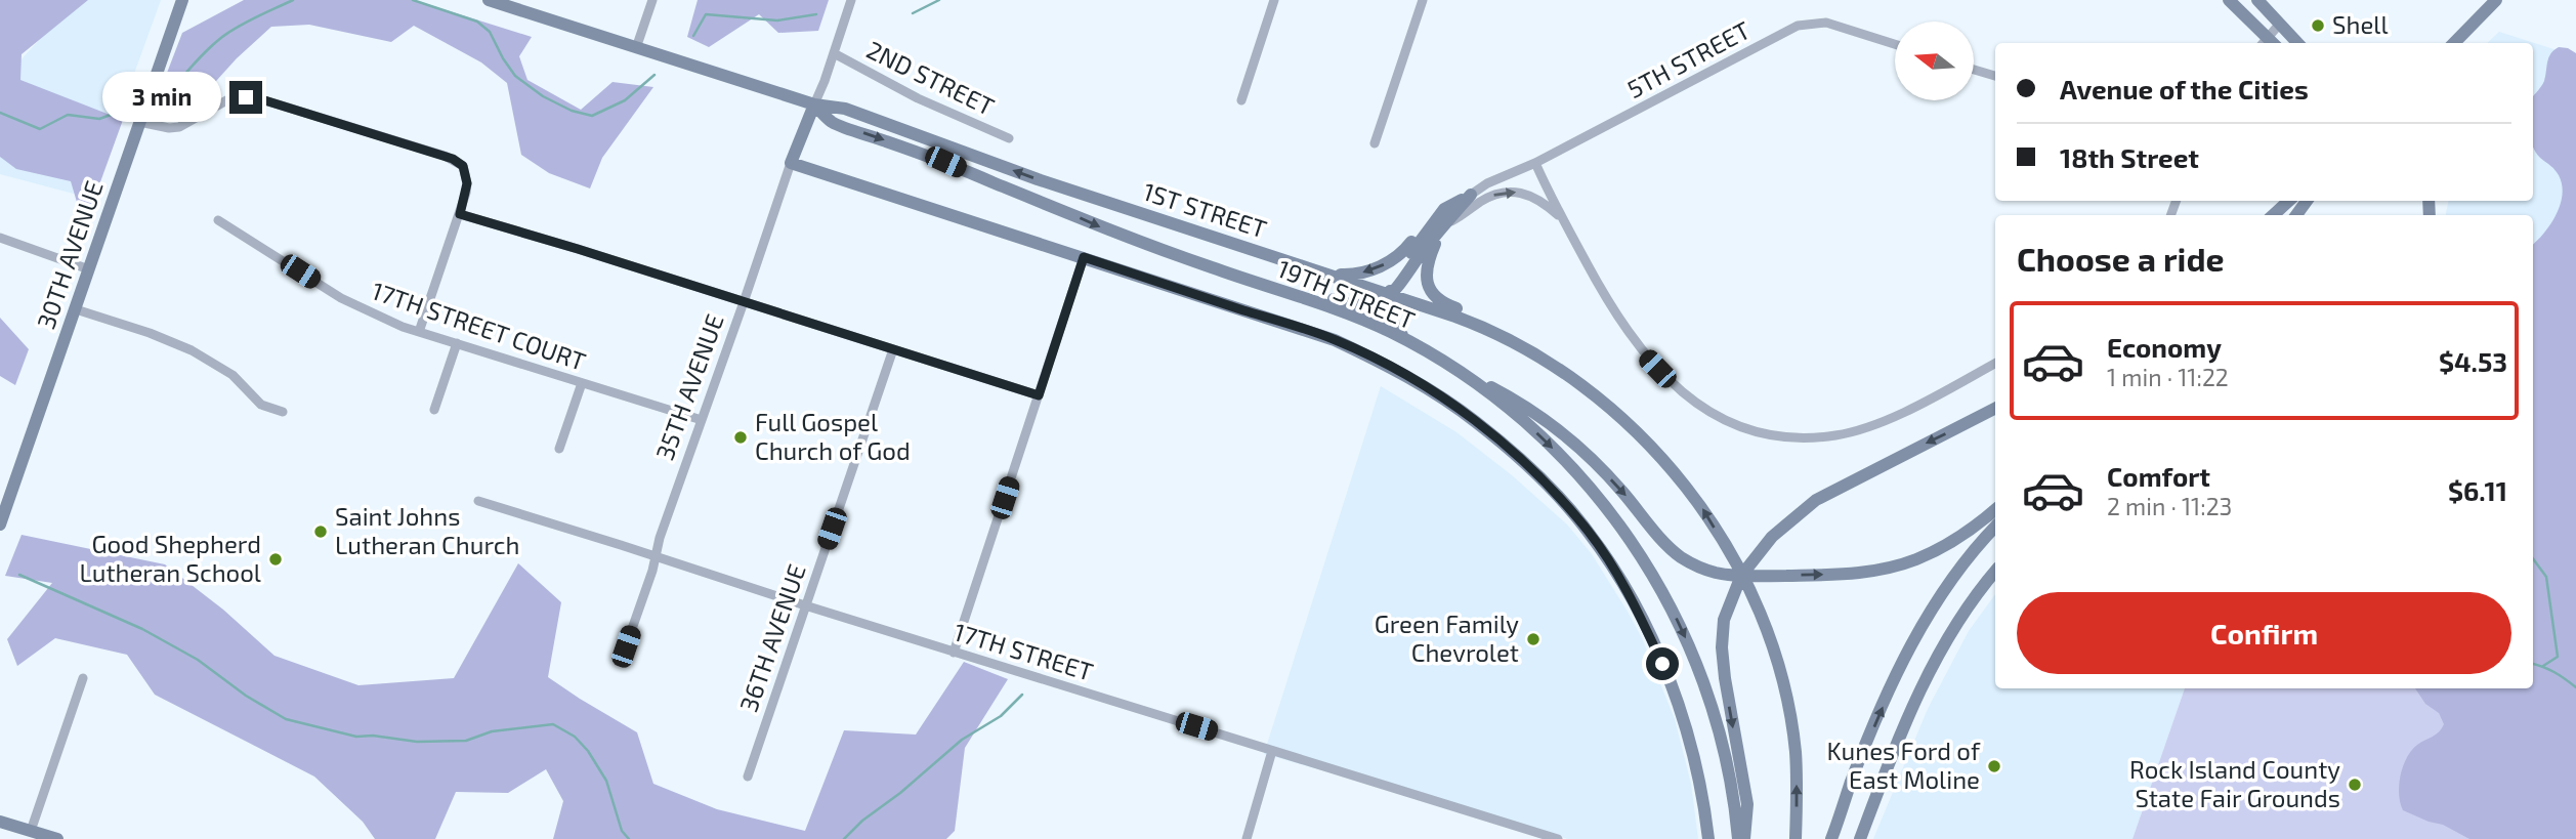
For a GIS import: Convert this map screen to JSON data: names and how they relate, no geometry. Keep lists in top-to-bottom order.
{
  "streets": {
    "main road": [
      "1ST STREET",
      "30TH AVENUE",
      "19TH STREET",
      "35TH AVENUE"
    ],
    "street": [
      "5TH STREET",
      "2ND STREET",
      "17TH STREET COURT",
      "36TH AVENUE",
      "17TH STREET"
    ]
  },
  "crossings": [
    ["1ST STREET", "19TH STREET"],
    ["1ST STREET", "35TH AVENUE"],
    ["19TH STREET", "35TH AVENUE"],
    ["17TH STREET COURT", "35TH AVENUE"],
    ["35TH AVENUE", "17TH STREET"],
    ["36TH AVENUE", "17TH STREET"]
  ],
  "places": [
    "Shell",
    "Full Gospel Church of God",
    "Saint Johns Lutheran Church",
    "Good Shepherd Lutheran School",
    "Green Family Chevrolet",
    "Kunes Ford of East Moline",
    "Rock Island County State Fair Grounds"
  ],
  "north": "left",
  "page": {
    "banner": ["Avenue of the Cities", "18th Street"],
    "bubble": "3 min",
    "heading": "Choose a ride",
    "list": [
      {
        "name": "Economy",
        "note": "1 min · 11:22",
        "value": "$4.53"
      },
      {
        "name": "Comfort",
        "note": "2 min · 11:23",
        "value": "$6.11"
      }
    ],
    "buttons": "Confirm"
  }
}
